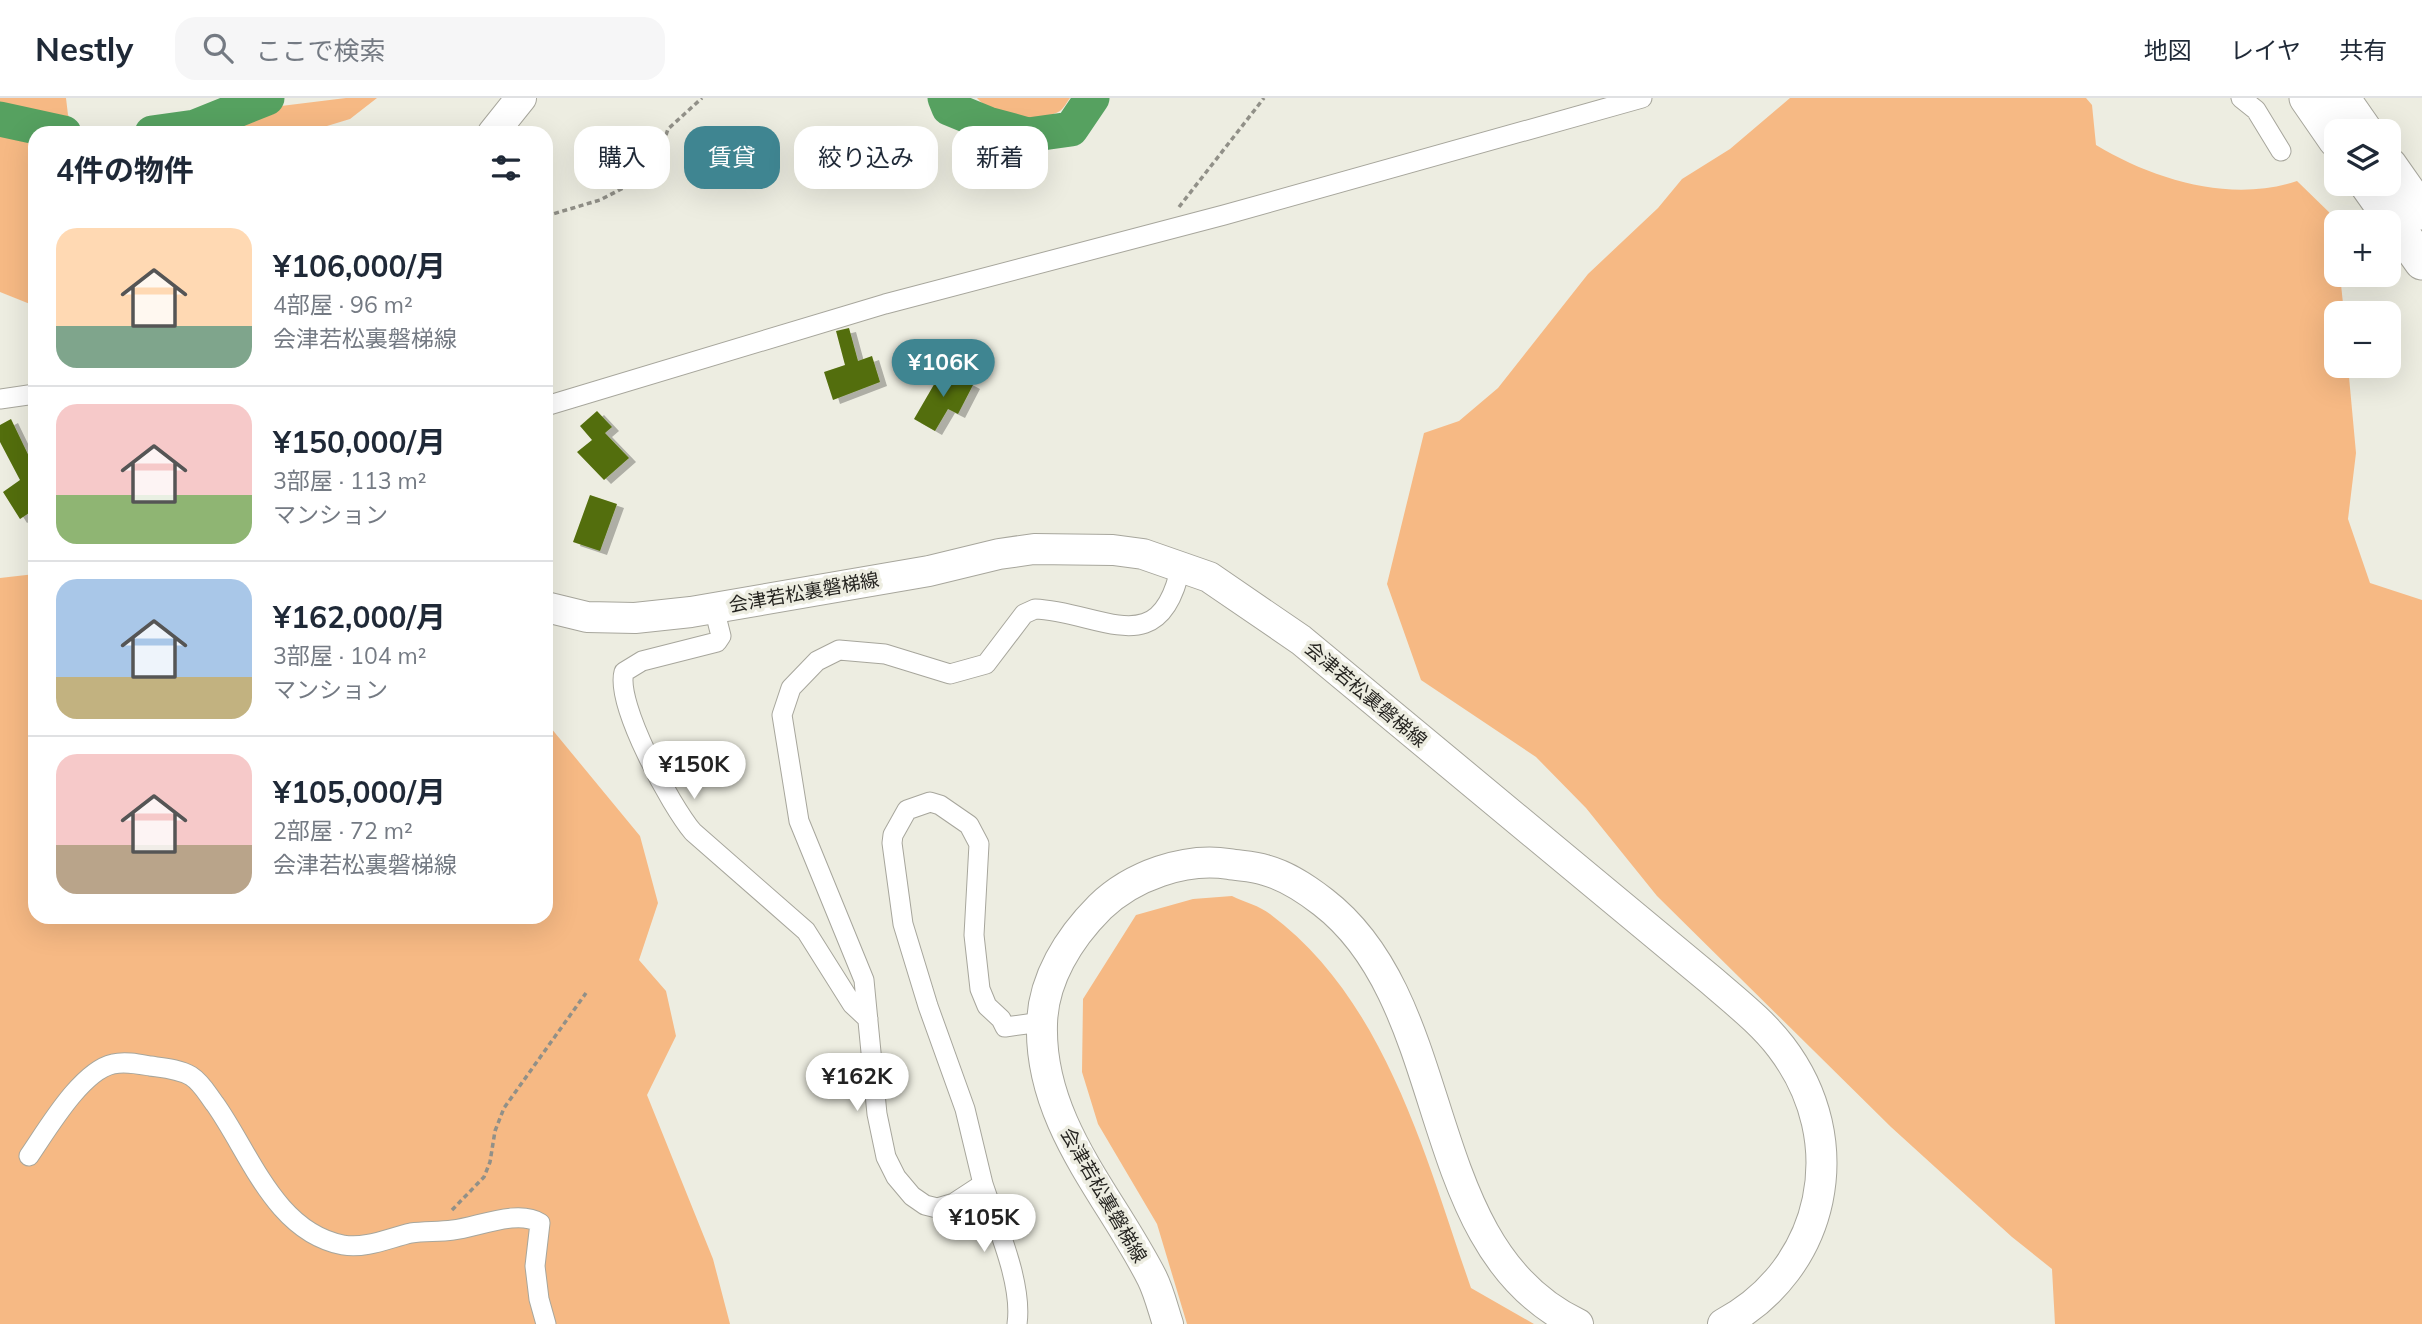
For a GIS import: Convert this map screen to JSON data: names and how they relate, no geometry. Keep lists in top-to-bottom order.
{
  "streets": {
    "main road": ["会津若松裏磐梯線"]
  },
  "page": {
    "header": "Nestly",
    "search": "ここで検索",
    "nav": ["地図", "レイヤ", "共有"],
    "map_buttons": ["+", "−"],
    "chip": [
      "購入",
      "賃貸",
      "絞り込み",
      "新着"
    ],
    "heading": "4件の物件",
    "list": [
      {
        "name": "¥106,000/月",
        "note": "4部屋 · 96 m² · 会津若松裏磐梯線"
      },
      {
        "name": "¥150,000/月",
        "note": "3部屋 · 113 m² · マンション"
      },
      {
        "name": "¥162,000/月",
        "note": "3部屋 · 104 m² · マンション"
      },
      {
        "name": "¥105,000/月",
        "note": "2部屋 · 72 m² · 会津若松裏磐梯線"
      }
    ],
    "price": [
      "¥106K",
      "¥150K",
      "¥162K",
      "¥105K"
    ]
  }
}
